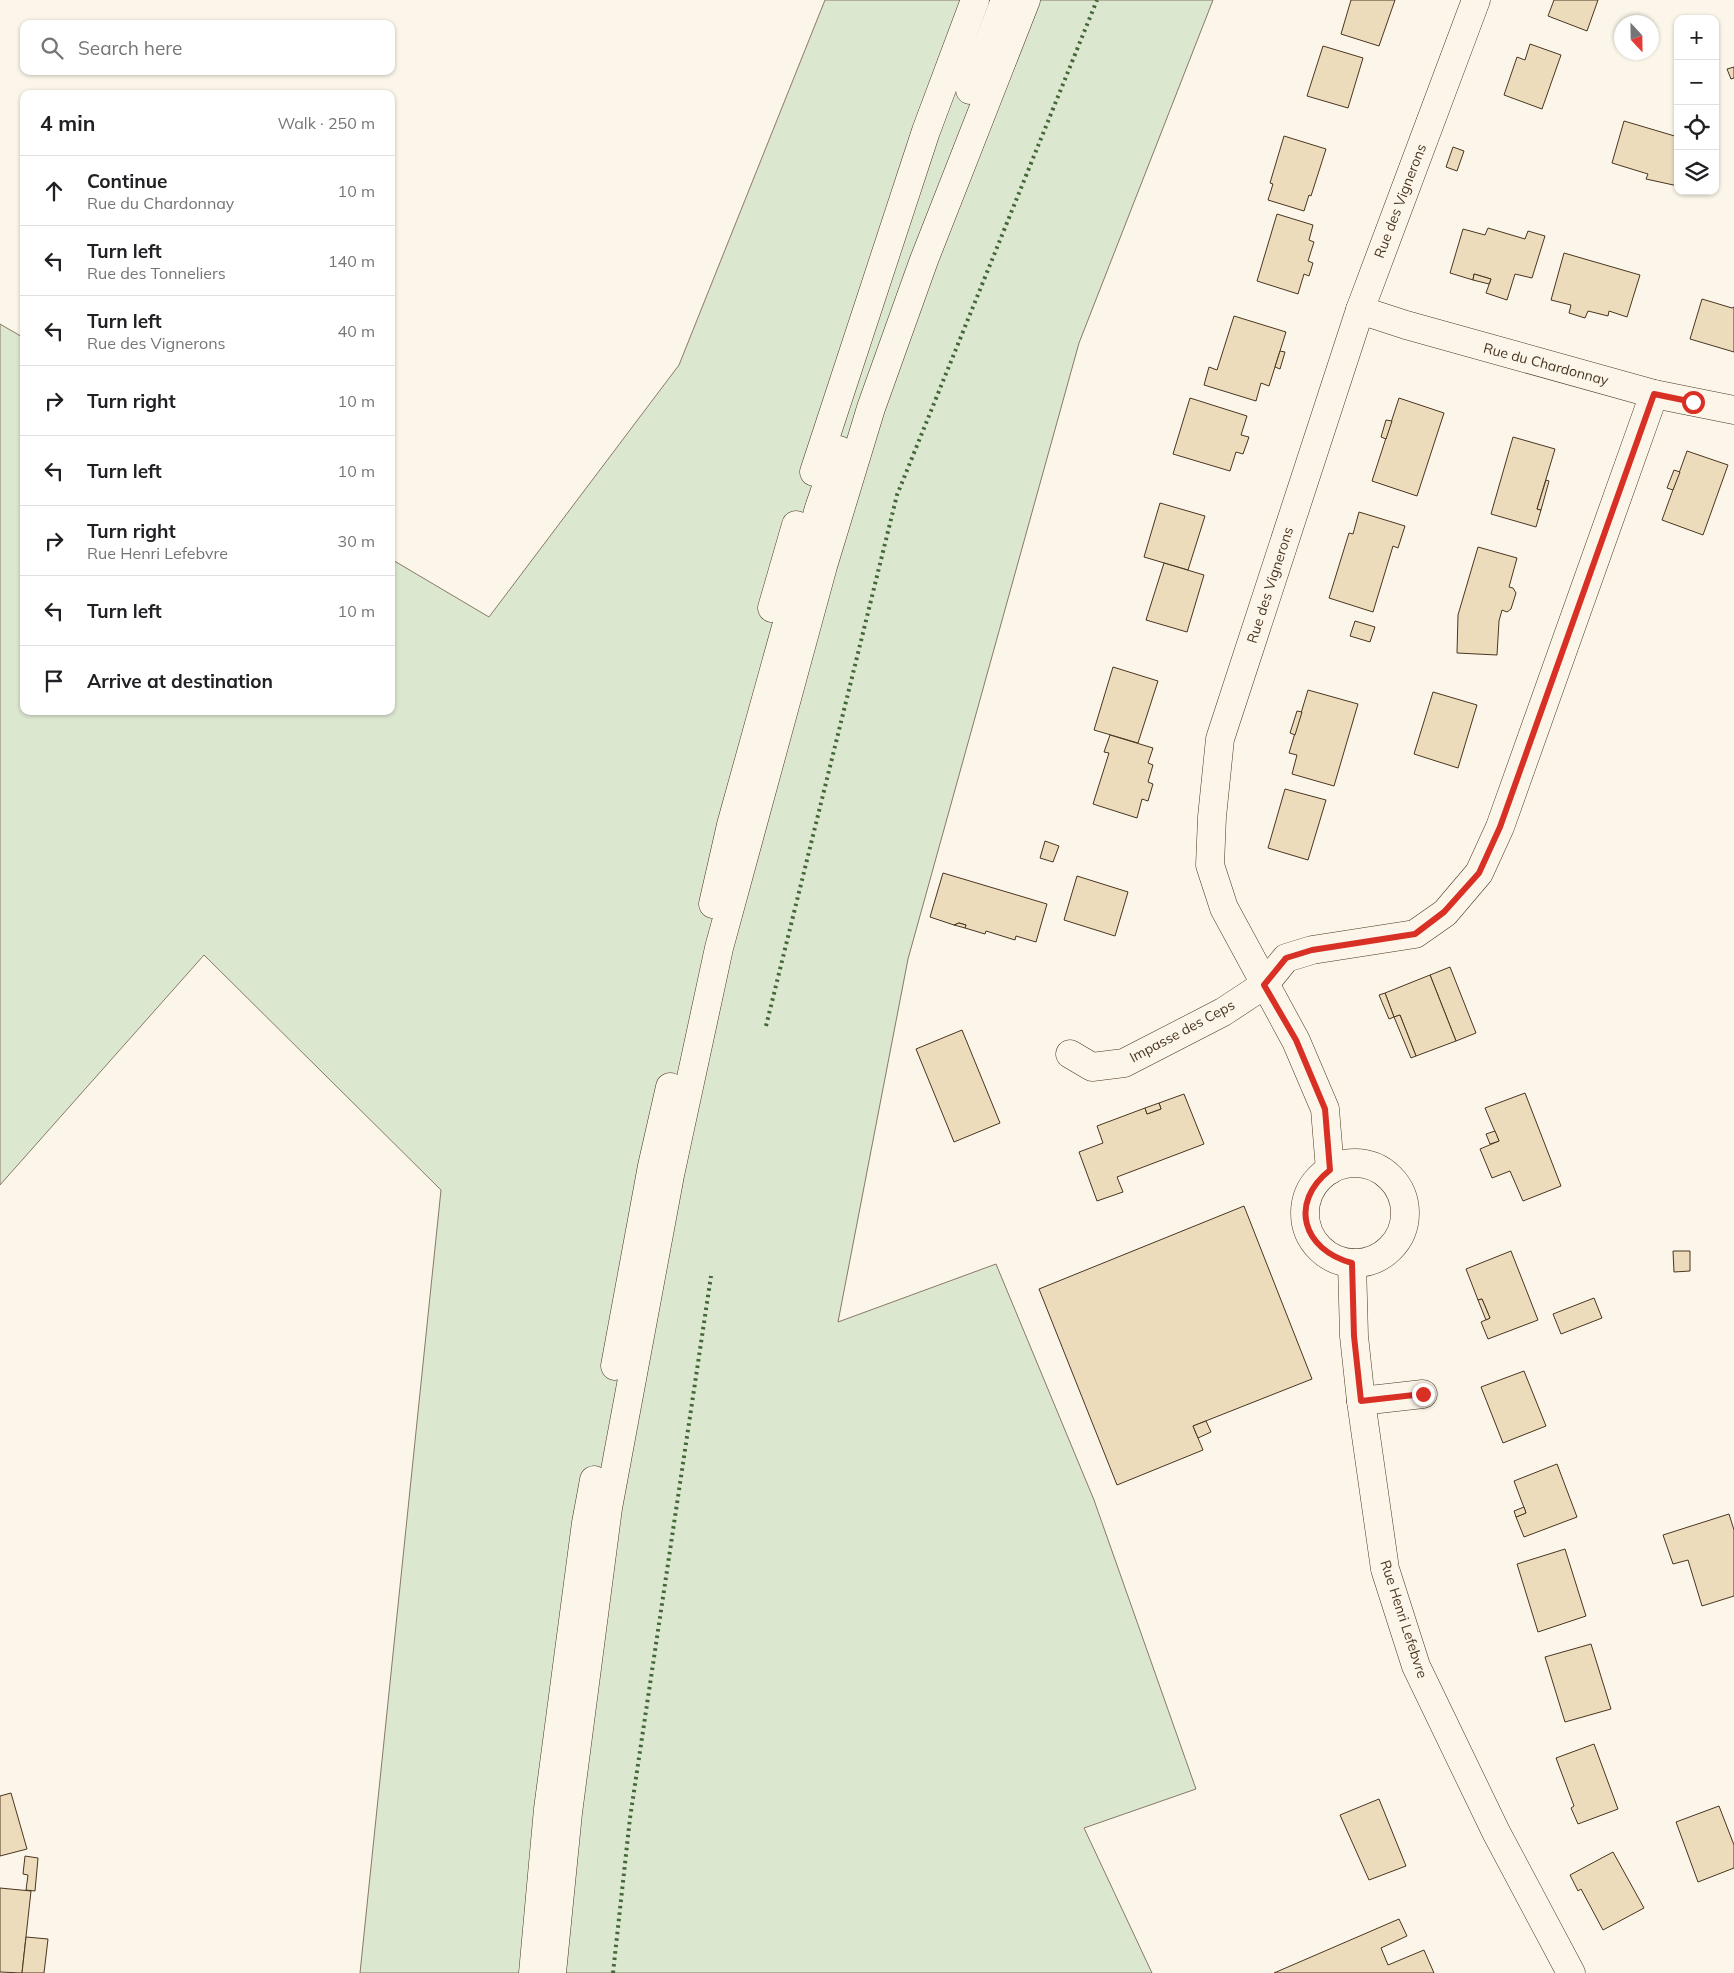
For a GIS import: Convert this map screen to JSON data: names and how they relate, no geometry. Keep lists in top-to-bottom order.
{
  "streets": {
    "main road": [
      "Rue des Vignerons",
      "Rue du Chardonnay",
      "Impasse des Ceps",
      "Rue Henri Lefebvre"
    ]
  },
  "crossings": [
    ["Rue des Vignerons", "Rue du Chardonnay"],
    ["Rue des Vignerons", "Impasse des Ceps"],
    ["Rue des Vignerons", "Rue Henri Lefebvre"],
    ["Rue du Chardonnay", "Impasse des Ceps"]
  ],
  "north": "bottom",
  "page": {
    "map_buttons": ["+", "−"],
    "search": "Search here",
    "heading": ["4 min", "Walk · 250 m"],
    "list": [
      ["Continue", "Rue du Chardonnay", "10 m"],
      ["Turn left", "Rue des Tonneliers", "140 m"],
      ["Turn left", "Rue des Vignerons", "40 m"],
      ["Turn right", "10 m"],
      ["Turn left", "10 m"],
      ["Turn right", "Rue Henri Lefebvre", "30 m"],
      ["Turn left", "10 m"],
      "Arrive at destination"
    ]
  }
}
